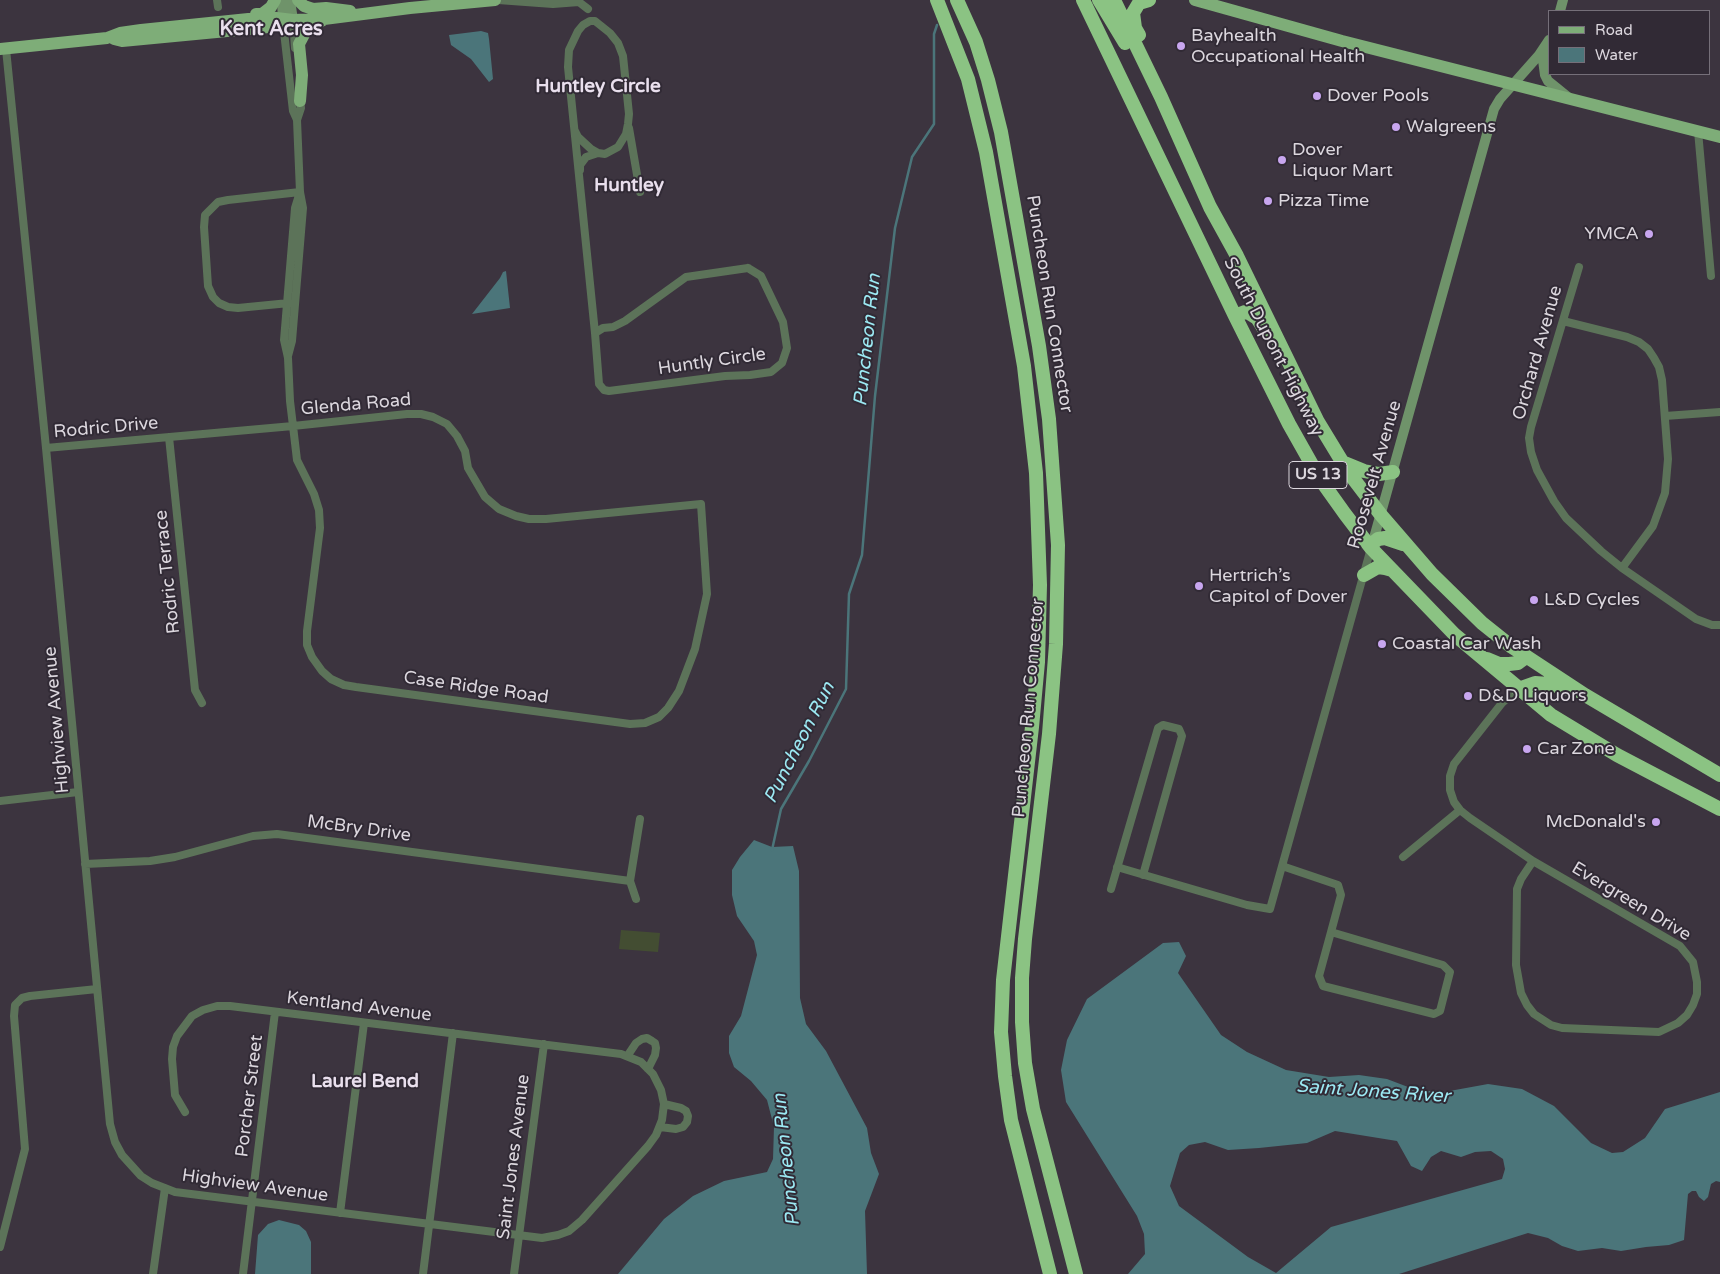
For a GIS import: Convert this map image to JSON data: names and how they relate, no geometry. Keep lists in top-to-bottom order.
{
  "streets": {
    "highway": ["Puncheon Run Connector", "South Dupont Highway", "US 13"],
    "street": [
      "Orchard Avenue",
      "Huntly Circle",
      "Glenda Road",
      "Rodric Drive",
      "Roosevelt Avenue",
      "Rodric Terrace",
      "Case Ridge Road",
      "Highview Avenue",
      "McBry Drive",
      "Evergreen Drive",
      "Kentland Avenue",
      "Porcher Street",
      "Saint Jones Avenue"
    ]
  },
  "crossings": [
    ["South Dupont Highway", "Roosevelt Avenue"],
    ["Glenda Road", "Rodric Drive"],
    ["Glenda Road", "Rodric Terrace"],
    ["Glenda Road", "Case Ridge Road"],
    ["Rodric Drive", "Rodric Terrace"],
    ["Rodric Drive", "Highview Avenue"],
    ["Highview Avenue", "McBry Drive"],
    ["Highview Avenue", "Kentland Avenue"],
    ["Highview Avenue", "Porcher Street"],
    ["Kentland Avenue", "Porcher Street"],
    ["Kentland Avenue", "Saint Jones Avenue"]
  ],
  "districts": [
    "Kent Acres",
    "Huntley Circle",
    "Huntley",
    "Laurel Bend"
  ],
  "water": ["Puncheon Run", "Saint Jones River"],
  "places": [
    "Bayhealth Occupational Health",
    "Dover Pools",
    "Walgreens",
    "Dover Liquor Mart",
    "Pizza Time",
    "YMCA",
    "Hertrich’s Capitol of Dover",
    "L&D Cycles",
    "Coastal Car Wash",
    "D&D Liquors",
    "Car Zone",
    "McDonald's"
  ],
  "legend": ["Road", "Water"]
}
